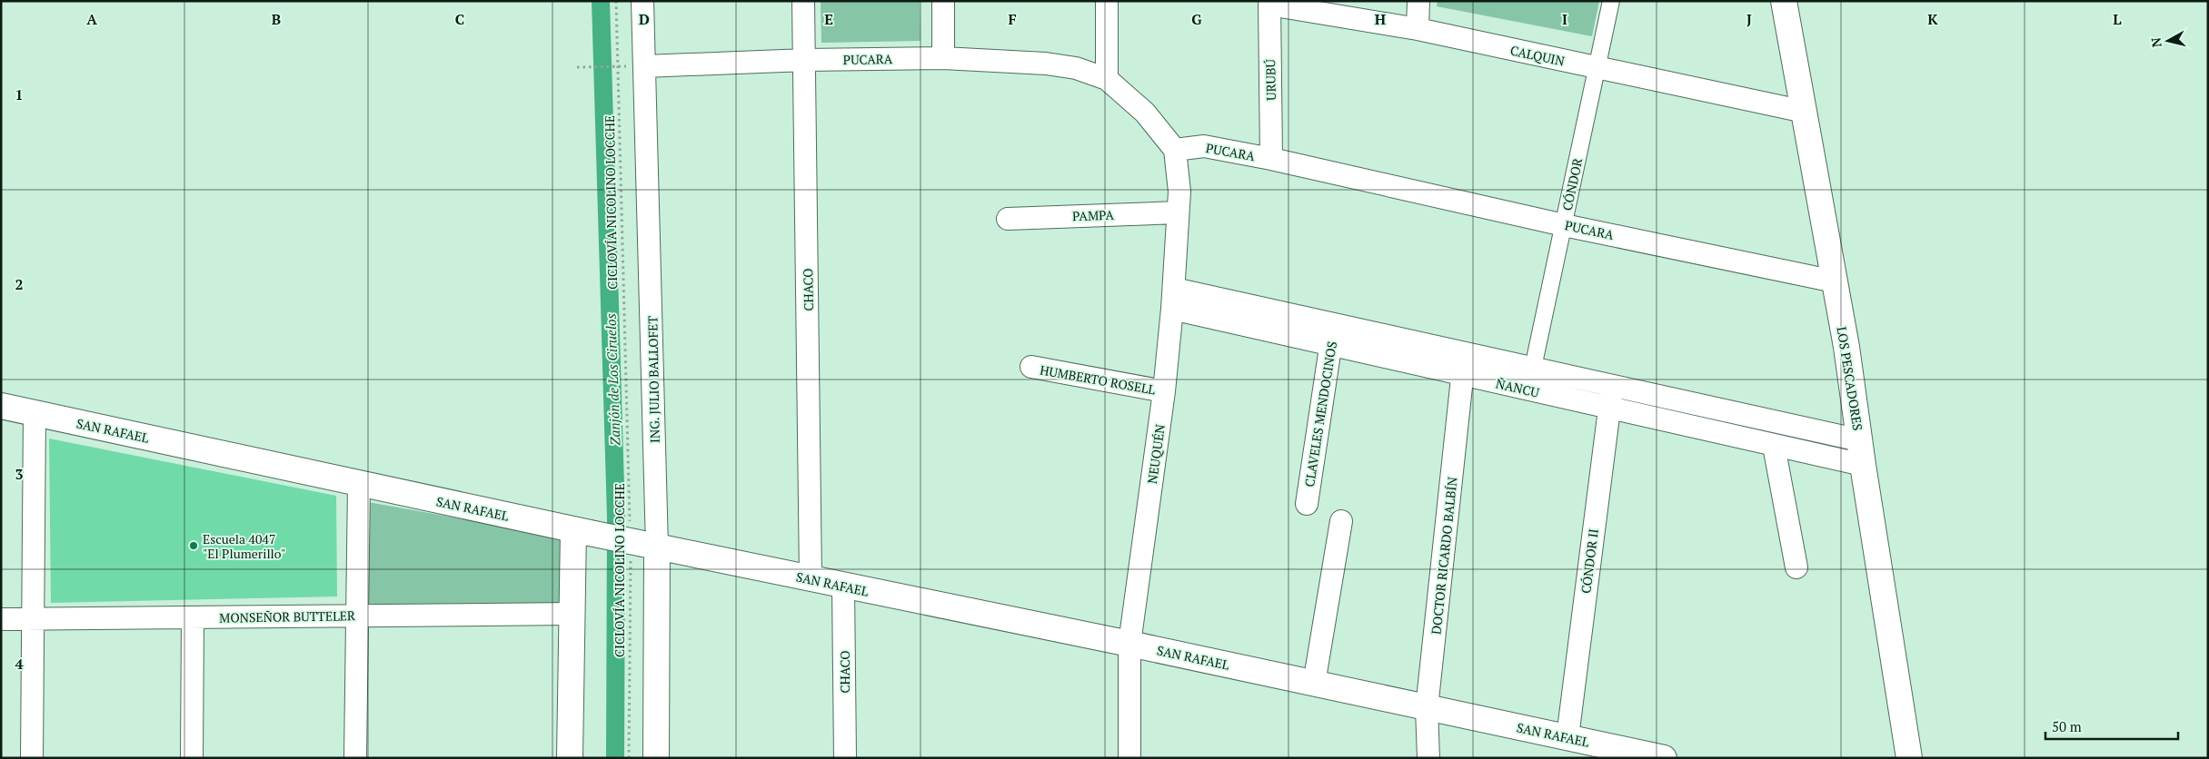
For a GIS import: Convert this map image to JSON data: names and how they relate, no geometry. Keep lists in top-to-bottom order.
{
  "streets": {
    "street": [
      "CALQUIN",
      "PUCARA",
      "URUBÚ",
      "CÓNDOR",
      "PAMPA",
      "CHACO",
      "LOS PESCADORES",
      "ING. JULIO BALLOFET",
      "HUMBERTO ROSELL",
      "ÑANCU",
      "CLAVELES MENDOCINOS",
      "SAN RAFAEL",
      "NEUQUÉN",
      "DOCTOR RICARDO BALBÍN",
      "CÓNDOR II",
      "MONSEÑOR BUTTELER"
    ],
    "path": ["CICLOVÍA NICOLINO LOCCHE"]
  },
  "crossings": [
    ["CALQUIN", "URUBÚ"],
    ["CALQUIN", "CÓNDOR"],
    ["CALQUIN", "LOS PESCADORES"],
    ["PUCARA", "URUBÚ"],
    ["PUCARA", "CÓNDOR"],
    ["PUCARA", "CHACO"],
    ["PUCARA", "LOS PESCADORES"],
    ["PUCARA", "ING. JULIO BALLOFET"],
    ["PUCARA", "NEUQUÉN"],
    ["CÓNDOR", "ÑANCU"],
    ["CICLOVÍA NICOLINO LOCCHE", "ING. JULIO BALLOFET"],
    ["CICLOVÍA NICOLINO LOCCHE", "SAN RAFAEL"],
    ["PAMPA", "NEUQUÉN"],
    ["CHACO", "SAN RAFAEL"],
    ["LOS PESCADORES", "ÑANCU"],
    ["ING. JULIO BALLOFET", "SAN RAFAEL"],
    ["HUMBERTO ROSELL", "NEUQUÉN"],
    ["ÑANCU", "CLAVELES MENDOCINOS"],
    ["ÑANCU", "NEUQUÉN"],
    ["ÑANCU", "DOCTOR RICARDO BALBÍN"],
    ["ÑANCU", "CÓNDOR II"],
    ["SAN RAFAEL", "NEUQUÉN"],
    ["SAN RAFAEL", "DOCTOR RICARDO BALBÍN"],
    ["SAN RAFAEL", "CÓNDOR II"]
  ],
  "water": ["Zanjón de Los Ciruelos"],
  "places": ["Escuela 4047 \"El Plumerillo\""],
  "scale_bar": "50 m",
  "north": "left",
  "grid": {
    "columns": [
      "A",
      "B",
      "C",
      "D",
      "E",
      "F",
      "G",
      "H",
      "I",
      "J",
      "K",
      "L"
    ],
    "rows": [
      "1",
      "2",
      "3",
      "4"
    ]
  }
}
